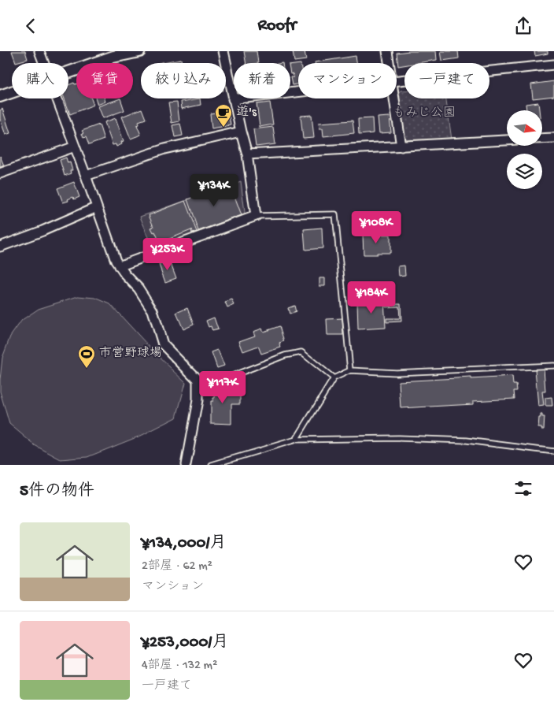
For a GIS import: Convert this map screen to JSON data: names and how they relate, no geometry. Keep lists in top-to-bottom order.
{
  "parks": ["もみじ公園"],
  "places": {
    "cafe": ["遊's"],
    "sports": ["市営野球場"]
  },
  "north": "right",
  "page": {
    "header": "Roofr",
    "chip": [
      "購入",
      "賃貸",
      "絞り込み",
      "新着",
      "マンション",
      "一戸建て"
    ],
    "price": [
      "¥134K",
      "¥108K",
      "¥253K",
      "¥184K",
      "¥117K"
    ],
    "heading": "5件の物件",
    "list": [
      {
        "name": "¥134,000/月",
        "note": "2部屋 · 62 m² · マンション"
      },
      {
        "name": "¥253,000/月",
        "note": "4部屋 · 132 m² · 一戸建て"
      }
    ]
  }
}
